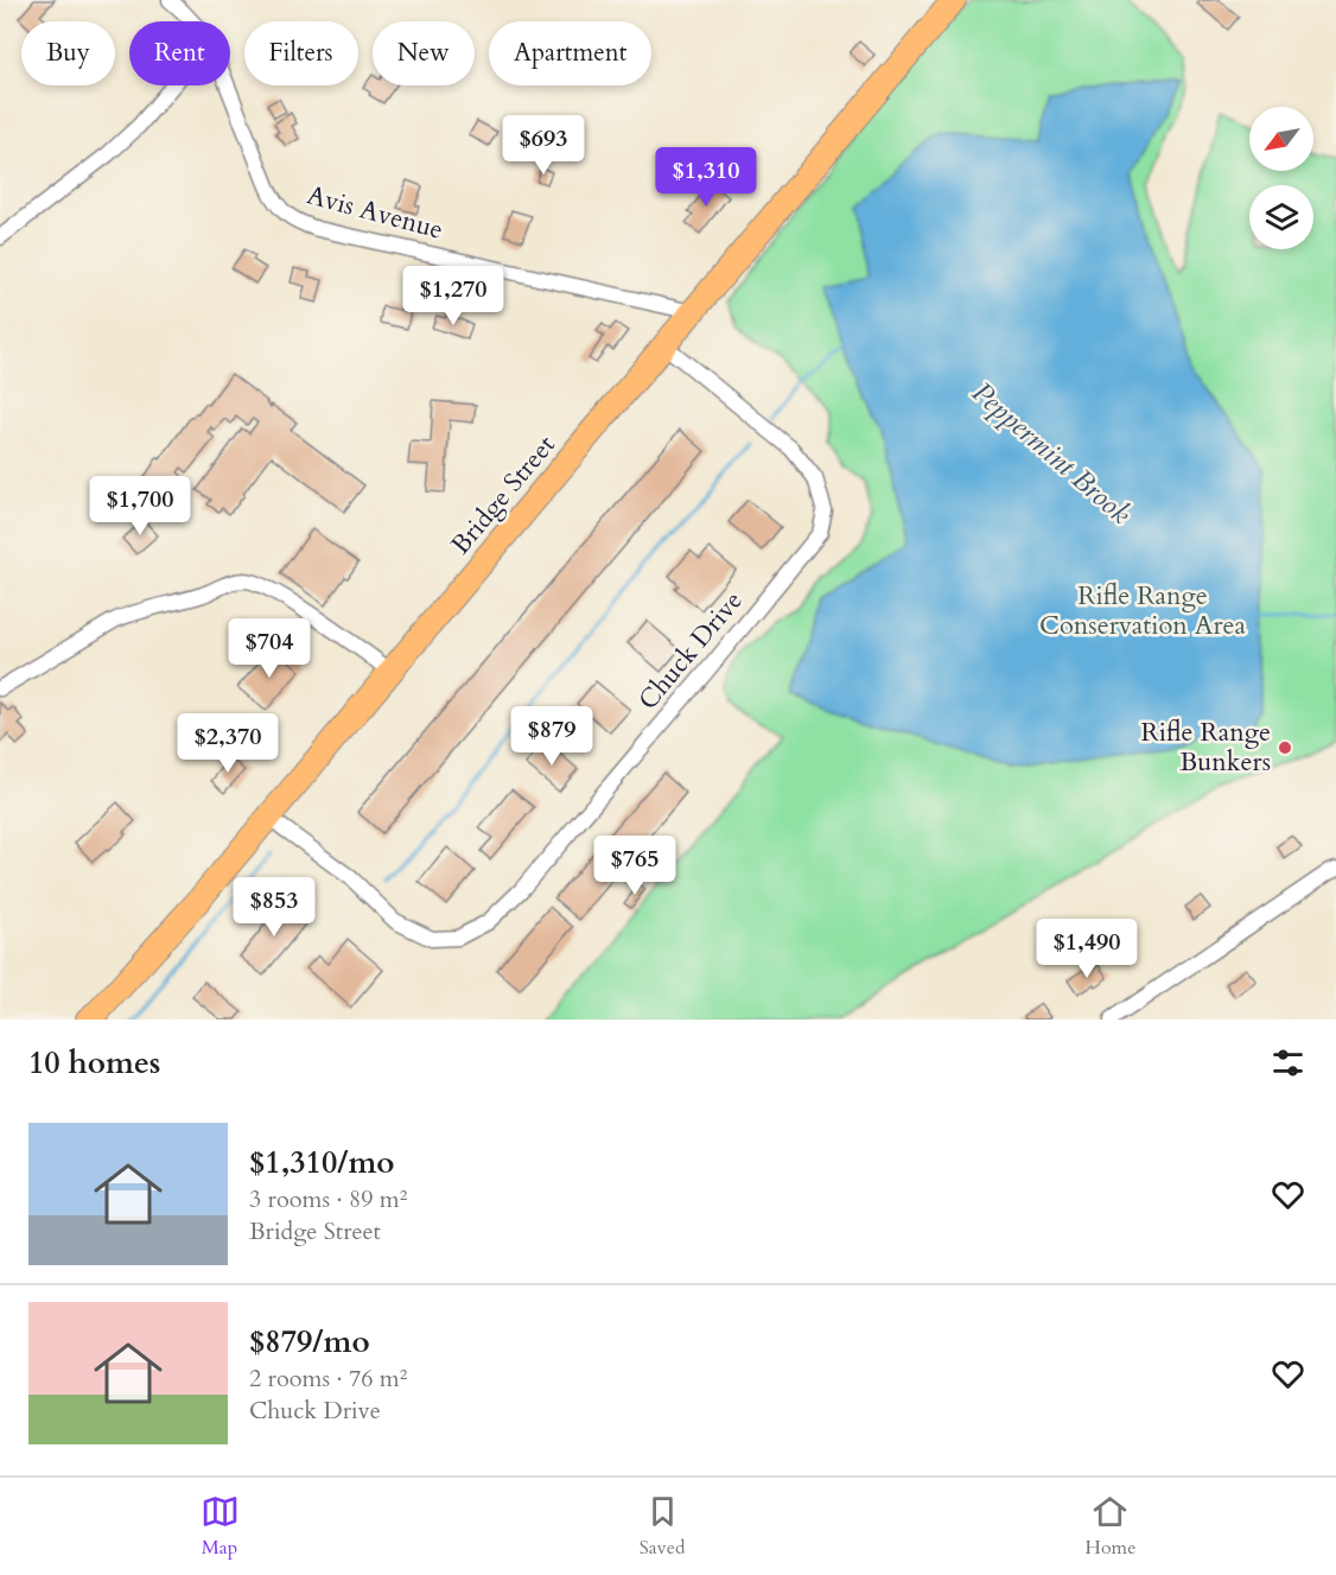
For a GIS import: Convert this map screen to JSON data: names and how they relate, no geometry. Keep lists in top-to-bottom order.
{
  "streets": {
    "main road": ["Bridge Street"],
    "street": ["Avis Avenue", "Chuck Drive"]
  },
  "crossings": [
    ["Avis Avenue", "Bridge Street"],
    ["Bridge Street", "Chuck Drive"]
  ],
  "water": ["Peppermint Brook"],
  "parks": ["Rifle Range Conservation Area"],
  "places": ["Rifle Range Bunkers"],
  "north": "bottom left",
  "page": {
    "chip": [
      "Buy",
      "Rent",
      "Filters",
      "New",
      "Apartment"
    ],
    "price": [
      "$693",
      "$1,310",
      "$1,270",
      "$1,700",
      "$704",
      "$879",
      "$2,370",
      "$765",
      "$853",
      "$1,490"
    ],
    "heading": "10 homes",
    "list": [
      {
        "name": "$1,310/mo",
        "note": "3 rooms · 89 m² · Bridge Street"
      },
      {
        "name": "$879/mo",
        "note": "2 rooms · 76 m² · Chuck Drive"
      }
    ],
    "tabs": ["Map", "Saved", "Home"]
  }
}
